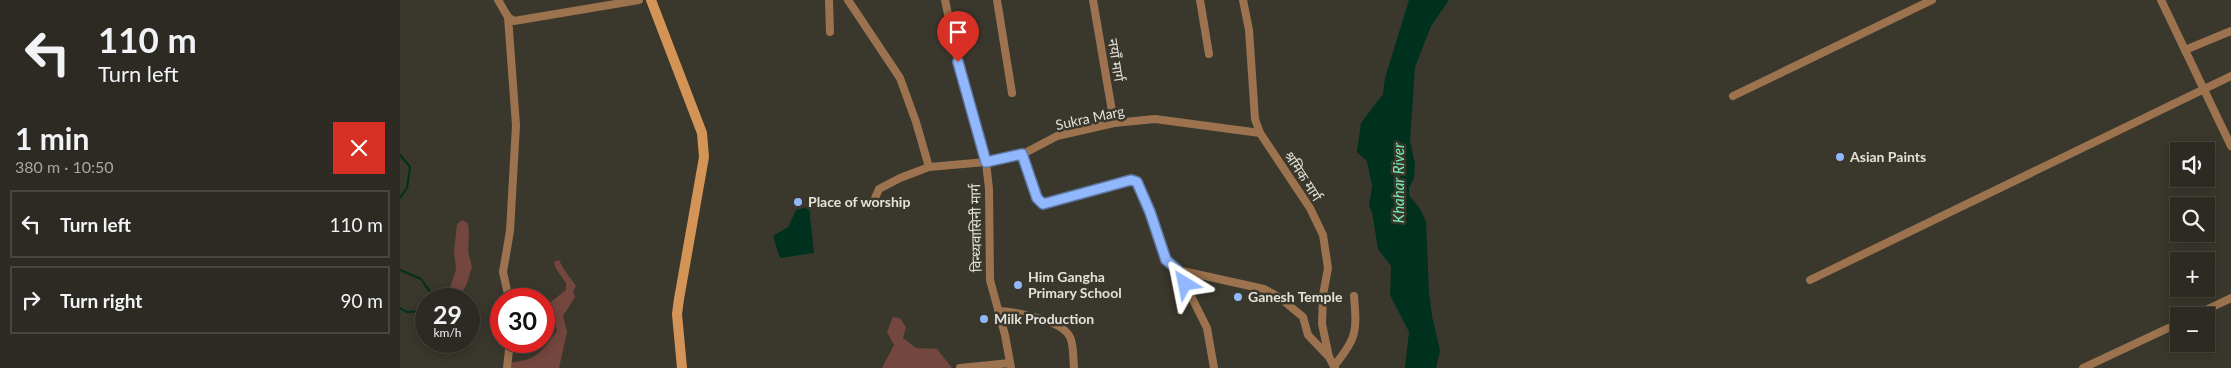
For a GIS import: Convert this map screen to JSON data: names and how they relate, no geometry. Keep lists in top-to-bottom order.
{
  "streets": {
    "street": [
      "नयाँ मार्ग",
      "Sukra Marg",
      "श्रमिक मार्ग",
      "विन्ध्यवासिनी मार्ग"
    ]
  },
  "crossings": [
    ["नयाँ मार्ग", "Sukra Marg"],
    ["Sukra Marg", "श्रमिक मार्ग"],
    ["Sukra Marg", "विन्ध्यवासिनी मार्ग"]
  ],
  "water": ["Khahar River"],
  "places": [
    "Asian Paints",
    "Place of worship",
    "Him Gangha Primary School",
    "Ganesh Temple",
    "Milk Production"
  ],
  "page": {
    "turn": ["110 m", "Turn left"],
    "heading": ["1 min", "380 m · 10:50"],
    "map_buttons": ["+", "−"],
    "list": [
      {
        "name": "Turn left",
        "value": "110 m"
      },
      {
        "name": "Turn right",
        "value": "90 m"
      }
    ],
    "speed": "29 km/h",
    "limit": "30"
  }
}
